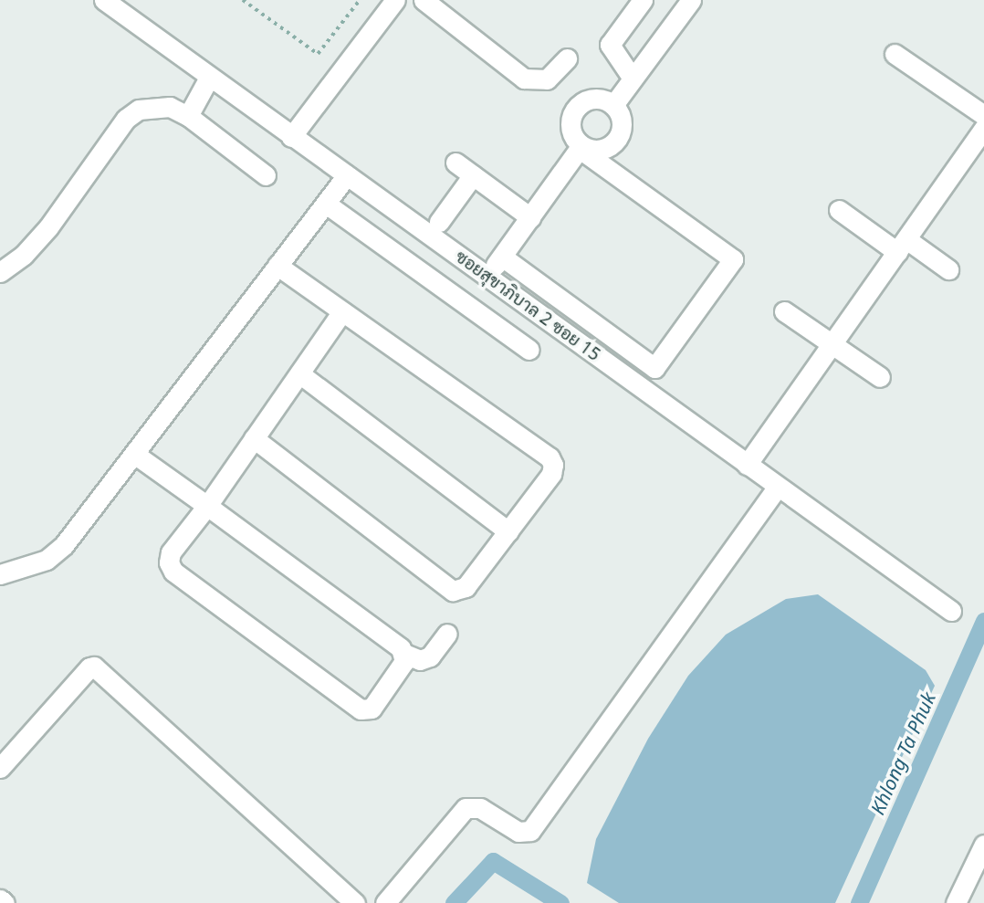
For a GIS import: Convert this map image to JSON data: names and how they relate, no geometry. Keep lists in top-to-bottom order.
{
  "streets": {
    "street": ["ซอยสุขาภิบาล 2 ซอย 15"]
  },
  "water": ["Khlong Ta Phuk"]
}
